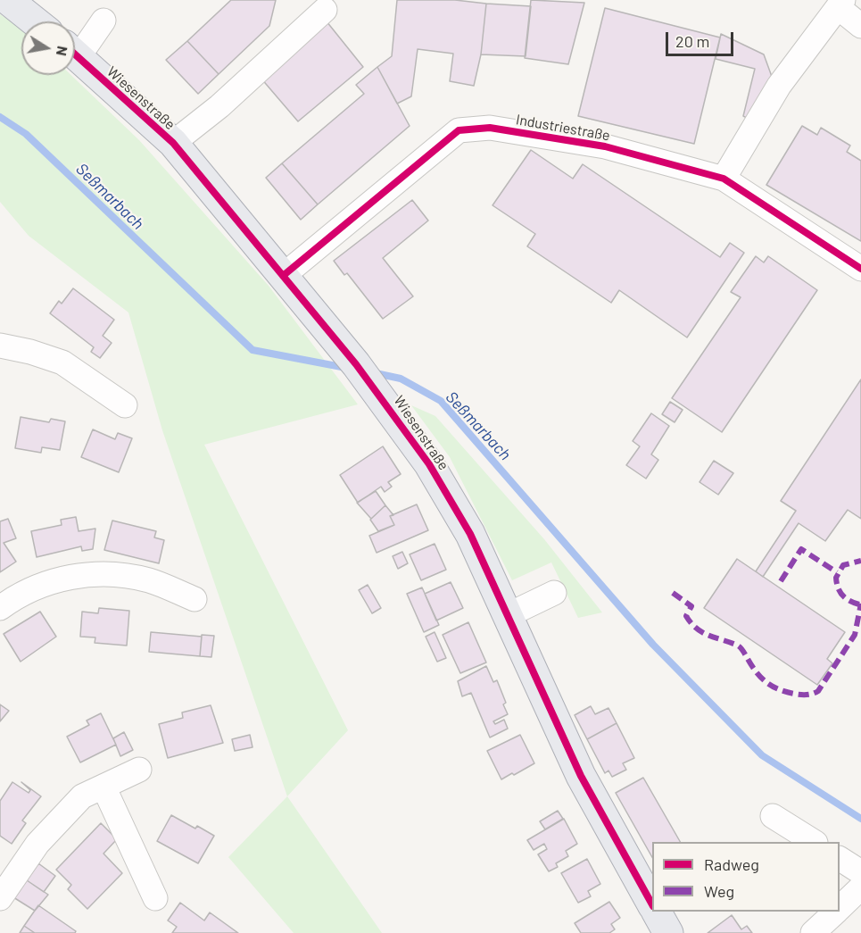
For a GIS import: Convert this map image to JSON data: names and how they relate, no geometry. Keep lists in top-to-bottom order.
{
  "streets": {
    "main road": ["Wiesenstraße"],
    "street": ["Industriestraße"]
  },
  "crossings": [
    ["Wiesenstraße", "Industriestraße"]
  ],
  "water": ["Seßmarbach"],
  "legend": ["Radweg", "Weg"],
  "scale_bar": "20 m",
  "north": "right"
}
